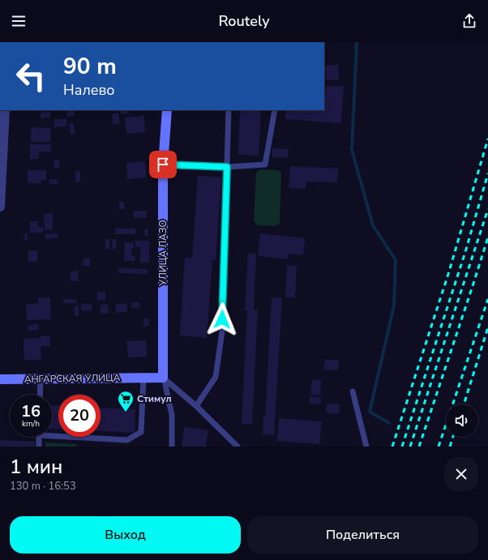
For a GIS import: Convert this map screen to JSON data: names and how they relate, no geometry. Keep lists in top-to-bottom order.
{
  "streets": {
    "street": ["УЛИЦА ЛАЗО", "АНГАРСКАЯ УЛИЦА"]
  },
  "places": {
    "supermarket": ["Стимул"]
  },
  "page": {
    "header": "Routely",
    "turn": ["90 m", "Налево"],
    "speed": "16 km/h",
    "limit": "20",
    "heading": ["1 мин", "130 m · 16:53"],
    "buttons": ["Выход", "Поделиться"]
  }
}
